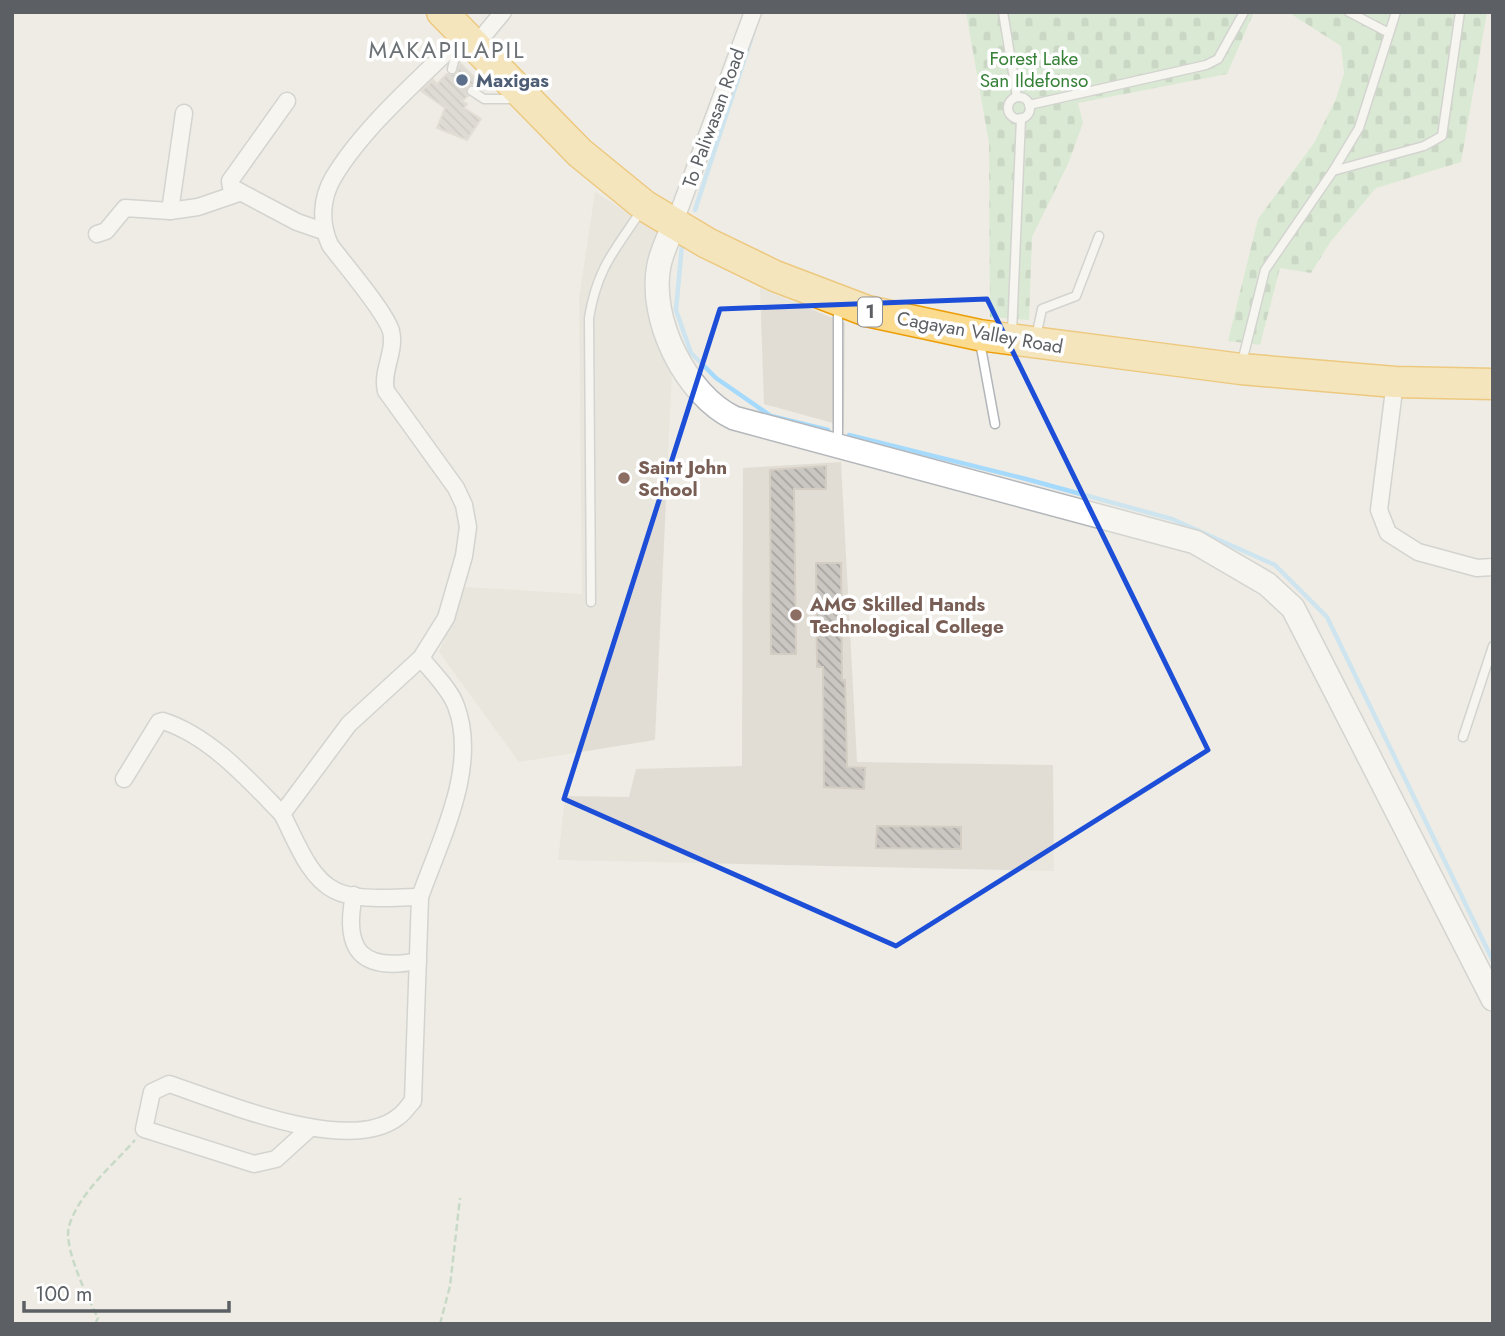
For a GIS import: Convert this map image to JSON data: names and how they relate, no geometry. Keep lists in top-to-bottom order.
{
  "streets": {
    "highway": ["1", "Cagayan Valley Road"],
    "street": ["To Paliwasan Road"]
  },
  "crossings": [
    ["To Paliwasan Road", "Cagayan Valley Road"]
  ],
  "districts": ["MAKAPILAPIL"],
  "parks": ["Forest Lake San Ildefonso"],
  "places": ["Maxigas", "Saint John School", "AMG Skilled Hands Technological College"],
  "scale_bar": "100 m"
}
